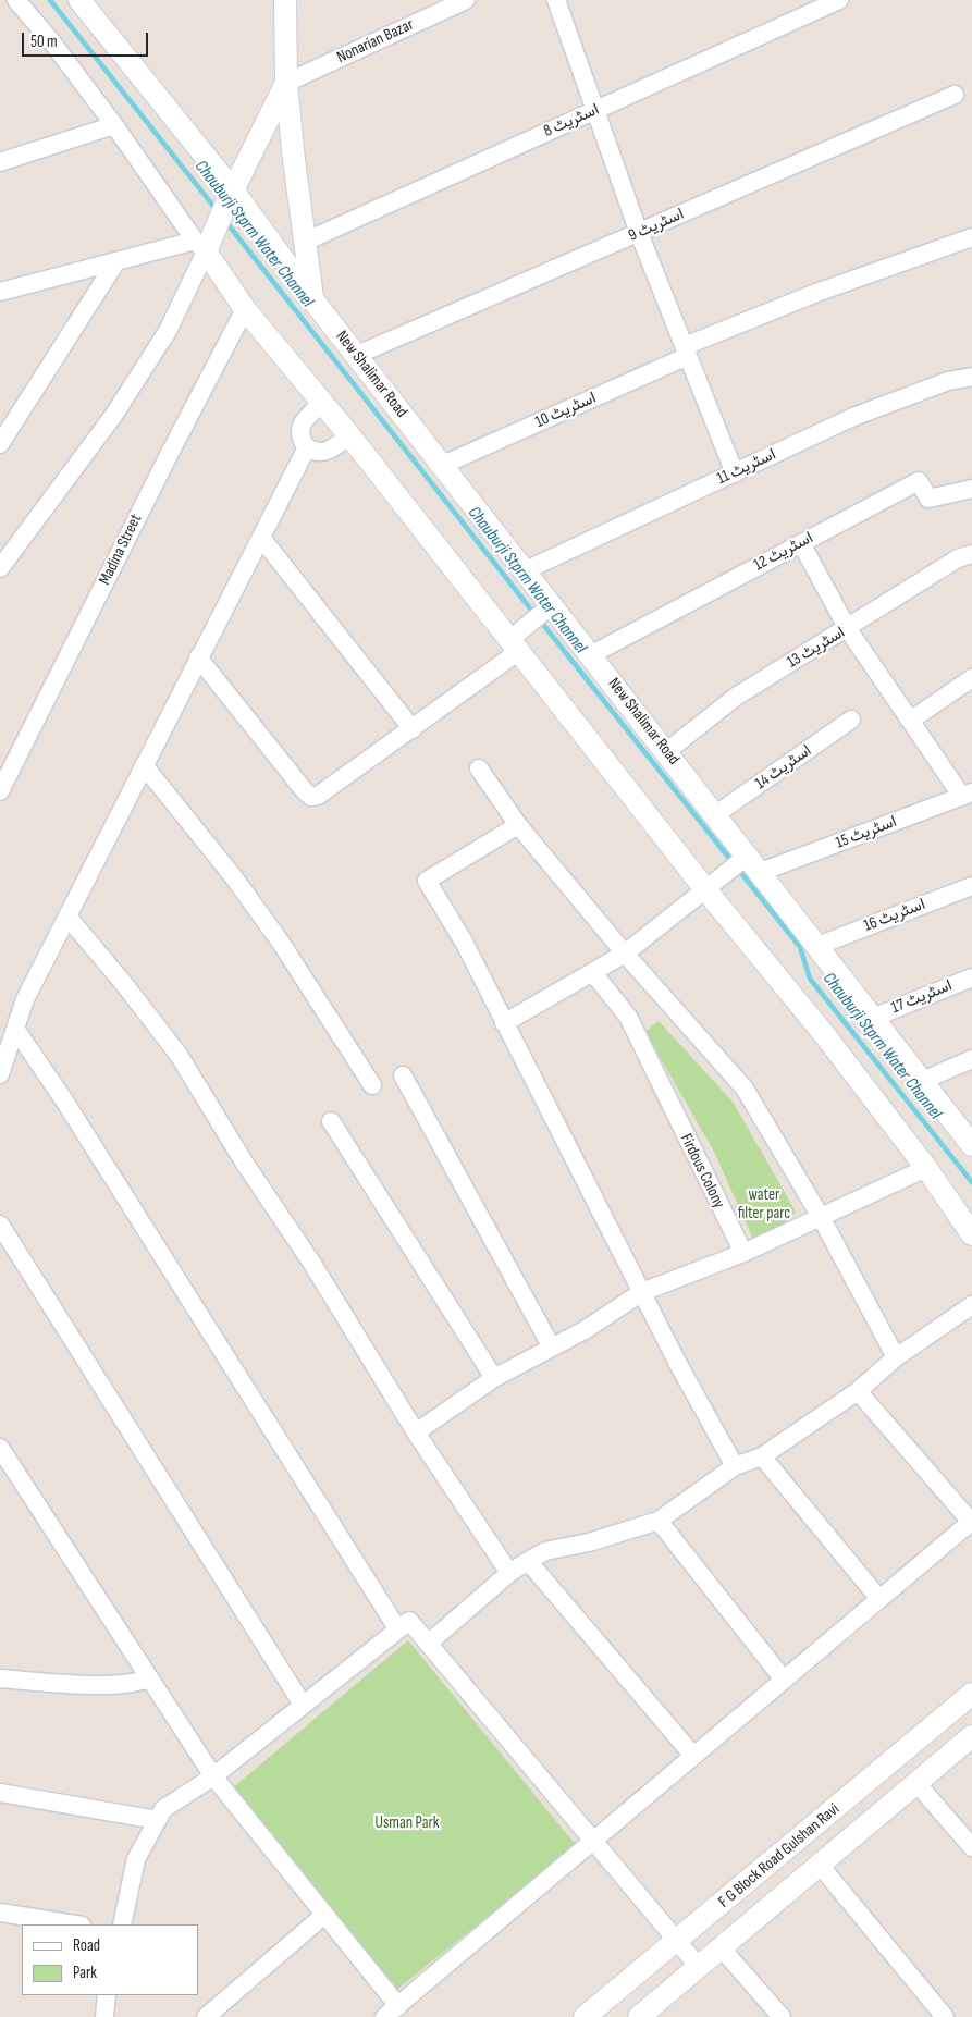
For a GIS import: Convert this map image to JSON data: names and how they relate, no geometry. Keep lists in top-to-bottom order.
{
  "streets": {
    "street": [
      "Nonarian Bazar",
      "اسٹریٹ 8",
      "اسٹریٹ 9",
      "New Shalimar Road",
      "اسٹریٹ 10",
      "اسٹریٹ 11",
      "Madina Street",
      "اسٹریٹ 12",
      "اسٹریٹ 13",
      "اسٹریٹ 14",
      "اسٹریٹ 15",
      "اسٹریٹ 16",
      "اسٹریٹ 17",
      "Firdous Colony",
      "F G Block Road Gulshan Ravi"
    ]
  },
  "crossings": [
    ["اسٹریٹ 9", "New Shalimar Road"],
    ["New Shalimar Road", "اسٹریٹ 10"],
    ["New Shalimar Road", "اسٹریٹ 11"],
    ["New Shalimar Road", "اسٹریٹ 12"],
    ["New Shalimar Road", "اسٹریٹ 13"],
    ["New Shalimar Road", "اسٹریٹ 14"],
    ["New Shalimar Road", "اسٹریٹ 15"],
    ["New Shalimar Road", "اسٹریٹ 16"],
    ["New Shalimar Road", "اسٹریٹ 17"]
  ],
  "water": ["Chauburji Stprm Water Channel"],
  "parks": ["water filter parc", "Usman Park"],
  "legend": ["Road", "Park"],
  "scale_bar": "50 m"
}
